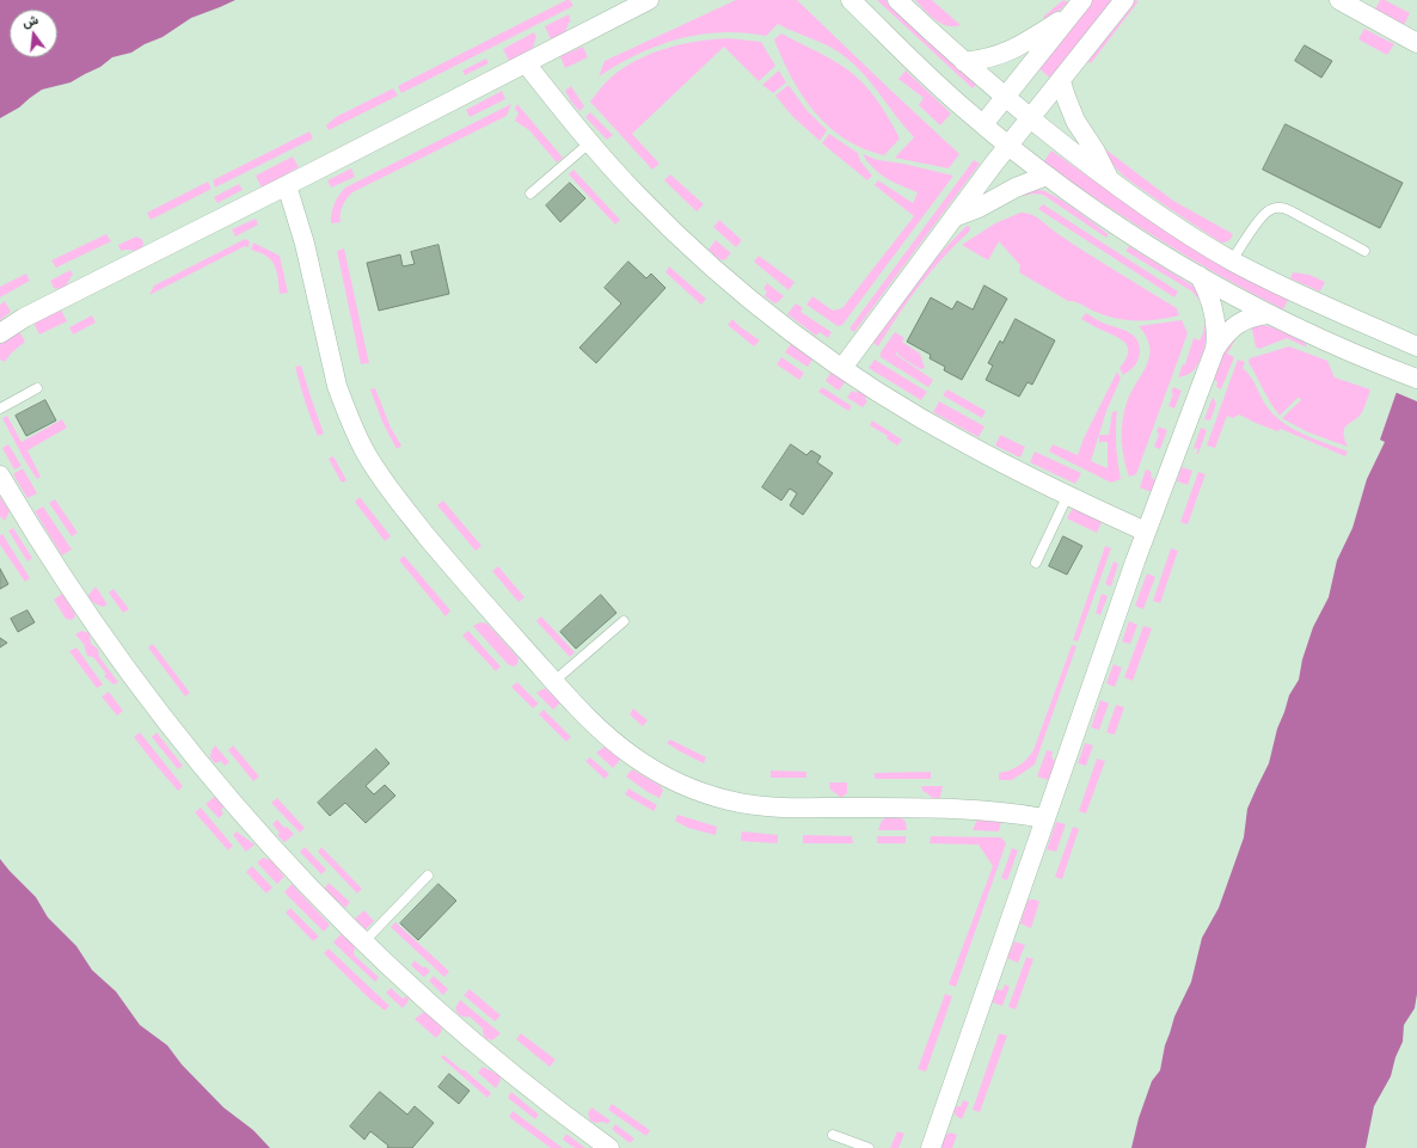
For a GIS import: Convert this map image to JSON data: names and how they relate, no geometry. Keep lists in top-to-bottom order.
{
  "north": "top"
}
